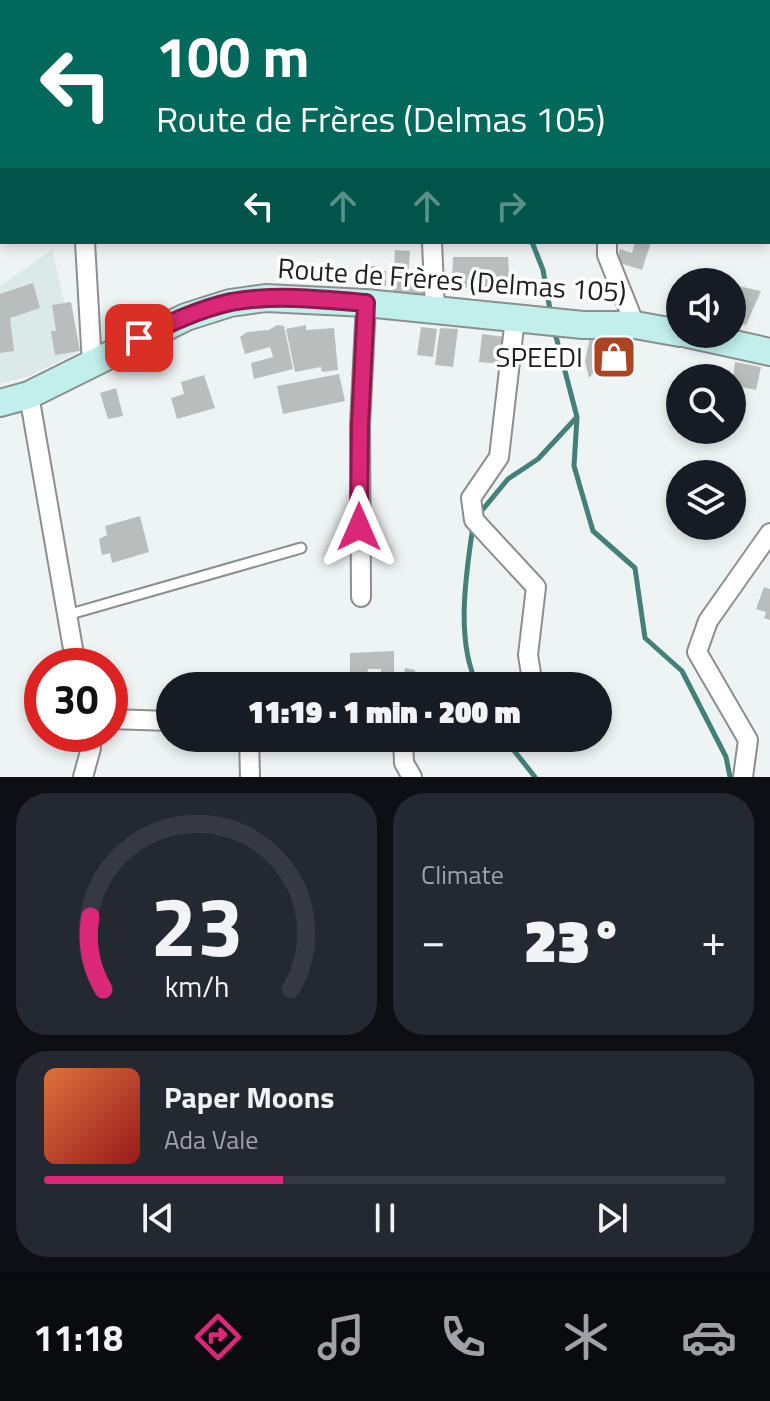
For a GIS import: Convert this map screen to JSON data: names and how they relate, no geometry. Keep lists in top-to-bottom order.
{
  "streets": {
    "main road": ["Route de Frères (Delmas 105)"]
  },
  "places": {
    "shop": ["SPEEDI"]
  },
  "page": {
    "turn": ["100 m", "Route de Frères (Delmas 105)"],
    "limit": "30",
    "trip": "11:19 · 1 min · 200 m",
    "tile": "Climate",
    "heat": ["−", "23°", "+"],
    "song": ["Paper Moons", "Ada Vale"],
    "tabs": "11:18",
    "gauge": ["23", "km/h"]
  }
}
